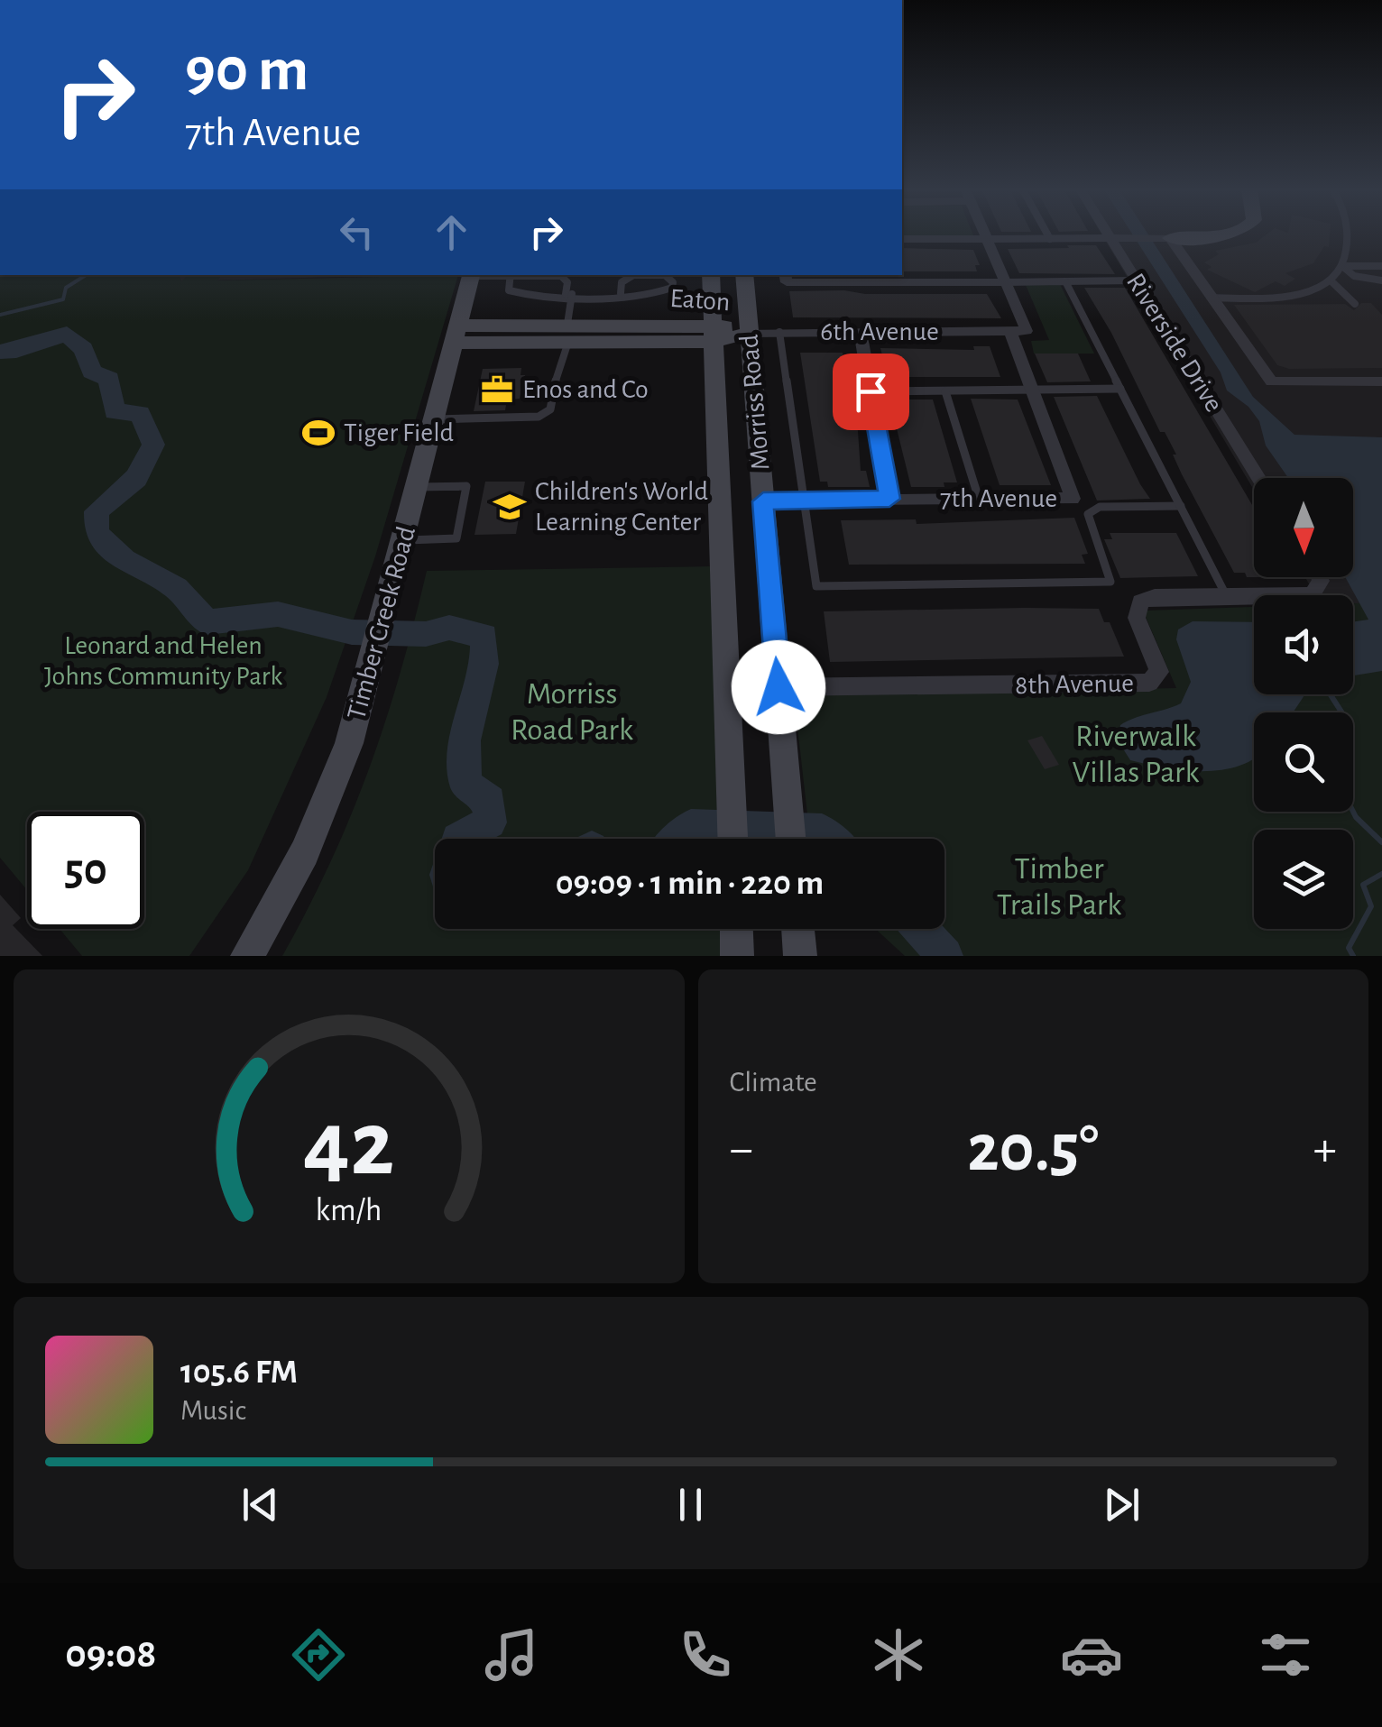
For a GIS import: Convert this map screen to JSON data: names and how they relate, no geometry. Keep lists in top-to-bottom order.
{
  "streets": {
    "main road": ["Eaton", "Morriss Road", "Timber Creek Road"],
    "street": [
      "6th Avenue",
      "Riverside Drive",
      "7th Avenue",
      "8th Avenue"
    ]
  },
  "crossings": [
    ["Eaton", "6th Avenue"],
    ["Eaton", "Morriss Road"],
    ["Eaton", "Timber Creek Road"],
    ["6th Avenue", "Morriss Road"],
    ["Morriss Road", "7th Avenue"],
    ["Morriss Road", "8th Avenue"]
  ],
  "parks": [
    "Leonard and Helen Johns Community Park",
    "Morriss Road Park",
    "Riverwalk Villas Park",
    "Timber Trails Park"
  ],
  "places": {
    "office": ["Enos and Co"],
    "sports": ["Tiger Field"],
    "school or university": ["Children's World Learning Center"]
  },
  "north": "bottom",
  "page": {
    "turn": ["90 m", "7th Avenue"],
    "limit": "50",
    "trip": "09:09 · 1 min · 220 m",
    "tile": "Climate",
    "heat": ["−", "20.5°", "+"],
    "song": ["105.6 FM", "Music"],
    "tabs": "09:08",
    "gauge": ["42", "km/h"]
  }
}
